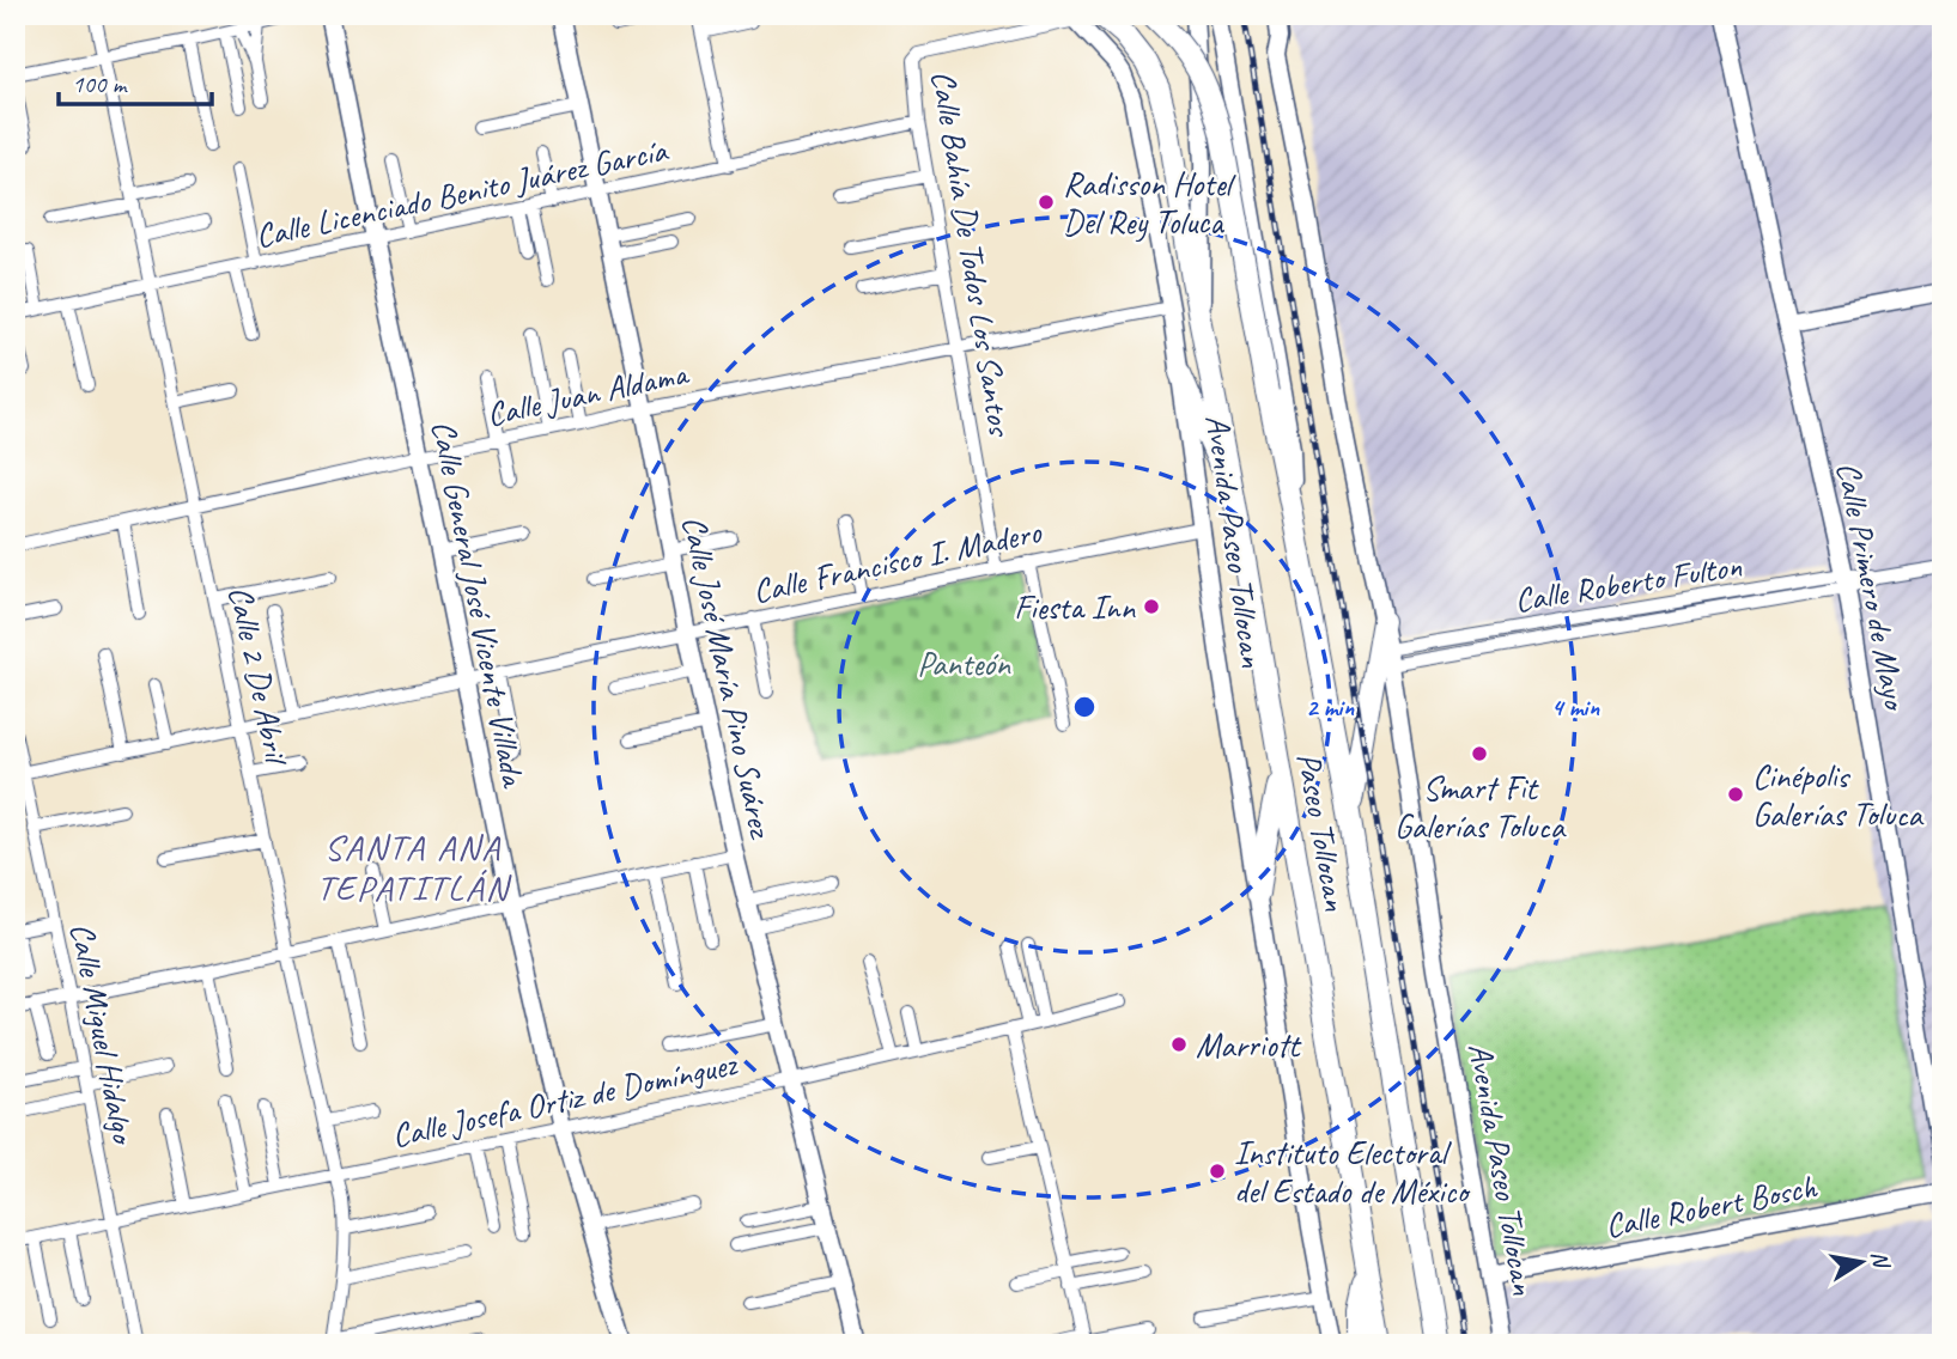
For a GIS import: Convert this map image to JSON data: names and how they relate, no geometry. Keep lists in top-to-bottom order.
{
  "streets": {
    "highway": ["Avenida Paseo Tollocan", "Paseo Tollocan"],
    "main road": [
      "Calle Primero de Mayo",
      "Calle General José Vicente Villada",
      "Calle José María Pino Suárez",
      "Calle Robert Bosch"
    ],
    "street": [
      "Calle Licenciado Benito Juárez García",
      "Calle Bahía De Todos Los Santos",
      "Calle Juan Aldama",
      "Calle Francisco I. Madero",
      "Calle Roberto Fulton",
      "Calle 2 De Abril",
      "Calle Miguel Hidalgo",
      "Calle Josefa Ortiz de Domínguez"
    ]
  },
  "crossings": [
    ["Calle Licenciado Benito Juárez García", "Calle Bahía De Todos Los Santos"],
    ["Calle Licenciado Benito Juárez García", "Calle General José Vicente Villada"],
    ["Calle Licenciado Benito Juárez García", "Calle 2 De Abril"],
    ["Calle Licenciado Benito Juárez García", "Calle José María Pino Suárez"],
    ["Calle Bahía De Todos Los Santos", "Calle Juan Aldama"],
    ["Calle Bahía De Todos Los Santos", "Avenida Paseo Tollocan"],
    ["Calle Bahía De Todos Los Santos", "Calle Francisco I. Madero"],
    ["Calle Juan Aldama", "Avenida Paseo Tollocan"],
    ["Calle Juan Aldama", "Calle General José Vicente Villada"],
    ["Calle Juan Aldama", "Calle 2 De Abril"],
    ["Calle Juan Aldama", "Calle José María Pino Suárez"],
    ["Avenida Paseo Tollocan", "Calle Francisco I. Madero"],
    ["Avenida Paseo Tollocan", "Calle Roberto Fulton"],
    ["Avenida Paseo Tollocan", "Paseo Tollocan"],
    ["Avenida Paseo Tollocan", "Calle Robert Bosch"],
    ["Calle Francisco I. Madero", "Calle General José Vicente Villada"],
    ["Calle Francisco I. Madero", "Calle 2 De Abril"],
    ["Calle Francisco I. Madero", "Calle José María Pino Suárez"],
    ["Calle Francisco I. Madero", "Calle Miguel Hidalgo"],
    ["Calle Roberto Fulton", "Calle Primero de Mayo"],
    ["Calle General José Vicente Villada", "Calle Josefa Ortiz de Domínguez"],
    ["Calle 2 De Abril", "Calle Josefa Ortiz de Domínguez"],
    ["Calle José María Pino Suárez", "Calle Josefa Ortiz de Domínguez"],
    ["Calle Miguel Hidalgo", "Calle Josefa Ortiz de Domínguez"]
  ],
  "districts": ["SANTA ANA TEPATITLÁN"],
  "parks": ["Panteón"],
  "places": [
    "Radisson Hotel Del Rey Toluca",
    "Fiesta Inn",
    "Smart Fit Galerías Toluca",
    "Cinépolis Galerías Toluca",
    "Marriott",
    "Instituto Electoral del Estado de México"
  ],
  "scale_bar": "100 m",
  "north": "right",
  "rings": ["2 min", "4 min"]
}
